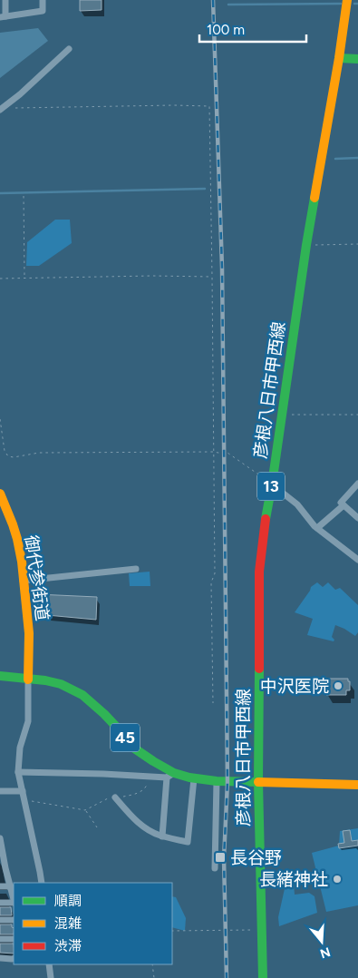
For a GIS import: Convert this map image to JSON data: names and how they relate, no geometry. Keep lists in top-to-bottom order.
{
  "streets": {
    "main road": [
      "彦根八日市甲西線",
      "13",
      "御代参街道",
      "45"
    ]
  },
  "crossings": [
    ["彦根八日市甲西線", "45"],
    ["御代参街道", "45"]
  ],
  "places": {
    "other": ["中沢医院", "長緒神社"],
    "transit": ["長谷野"]
  },
  "legend": ["順調", "混雑", "渋滞"],
  "scale_bar": "100 m",
  "north": "bottom"
}
